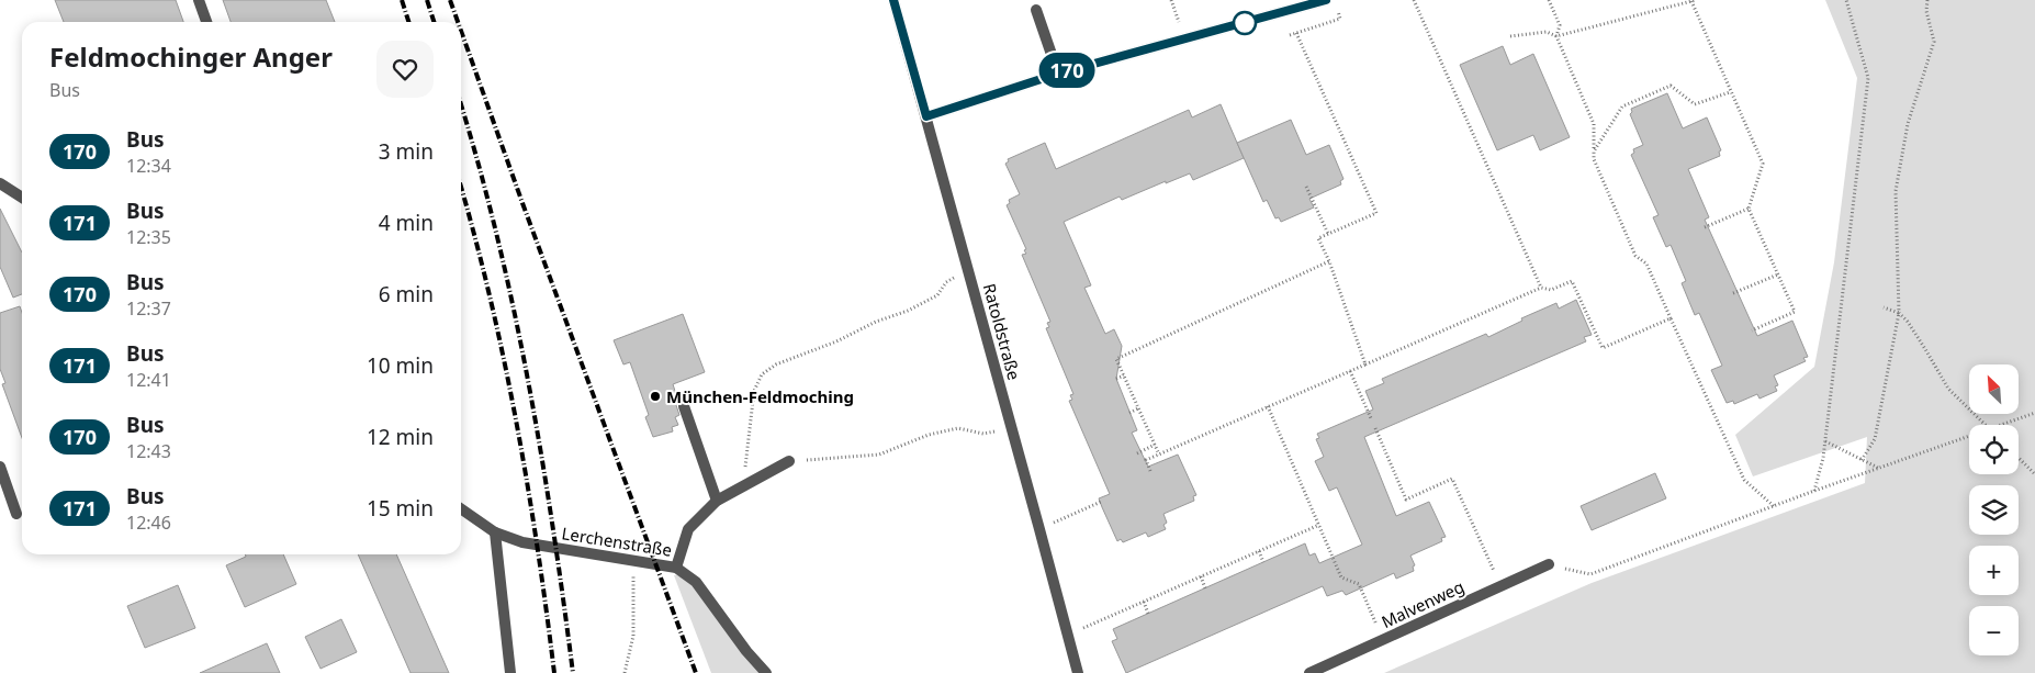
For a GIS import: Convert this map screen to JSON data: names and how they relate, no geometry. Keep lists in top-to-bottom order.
{
  "streets": {
    "street": ["Ratoldstraße", "Lerchenstraße", "Malvenweg"]
  },
  "places": ["München-Feldmoching"],
  "lines": ["bus line 170"],
  "north": "top left",
  "page": {
    "on_map": "170",
    "heading": ["Feldmochinger Anger", "Bus"],
    "list": [
      {
        "mark": "170",
        "name": "Bus",
        "note": "12:34",
        "value": "3 min"
      },
      {
        "mark": "171",
        "name": "Bus",
        "note": "12:35",
        "value": "4 min"
      },
      {
        "mark": "170",
        "name": "Bus",
        "note": "12:37",
        "value": "6 min"
      },
      {
        "mark": "171",
        "name": "Bus",
        "note": "12:41",
        "value": "10 min"
      },
      {
        "mark": "170",
        "name": "Bus",
        "note": "12:43",
        "value": "12 min"
      },
      {
        "mark": "171",
        "name": "Bus",
        "note": "12:46",
        "value": "15 min"
      }
    ],
    "map_buttons": ["+", "−"]
  }
}
